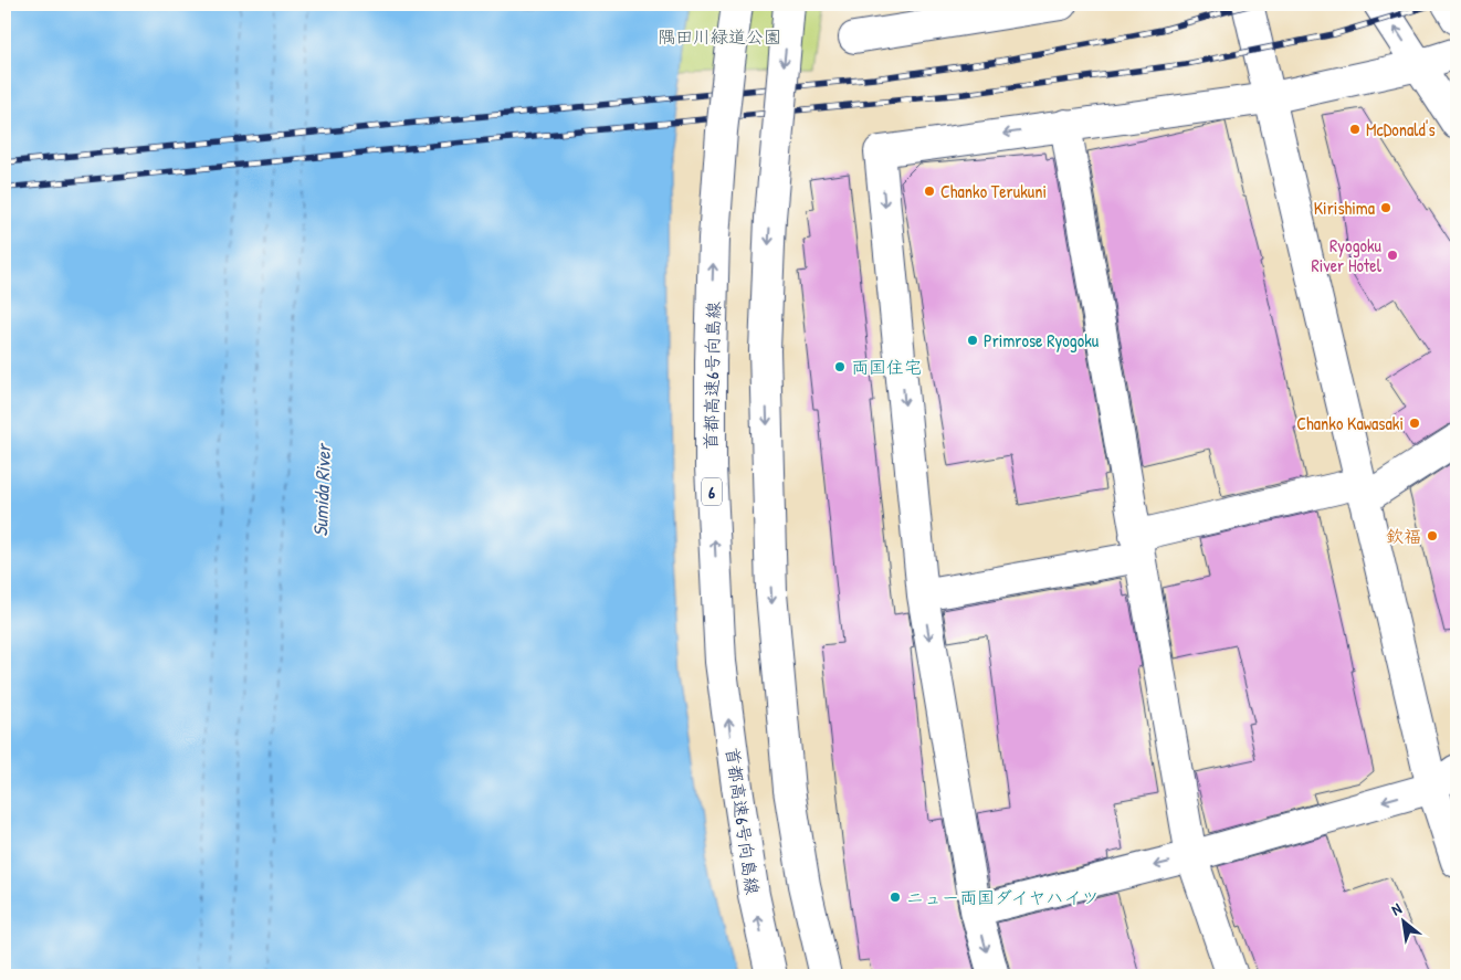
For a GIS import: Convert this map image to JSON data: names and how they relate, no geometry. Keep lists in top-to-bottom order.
{
  "streets": {
    "main road": ["首都高速6号向島線", "6"]
  },
  "water": ["Sumida River"],
  "parks": ["隅田川緑道公園"],
  "places": [
    "McDonald's",
    "Chanko Terukuni",
    "Kirishima",
    "Ryogoku River Hotel",
    "Primrose Ryogoku",
    "両国住宅",
    "Chanko Kawasaki",
    "欽福",
    "ニュー両国ダイヤハイツ"
  ],
  "north": "top left"
}
